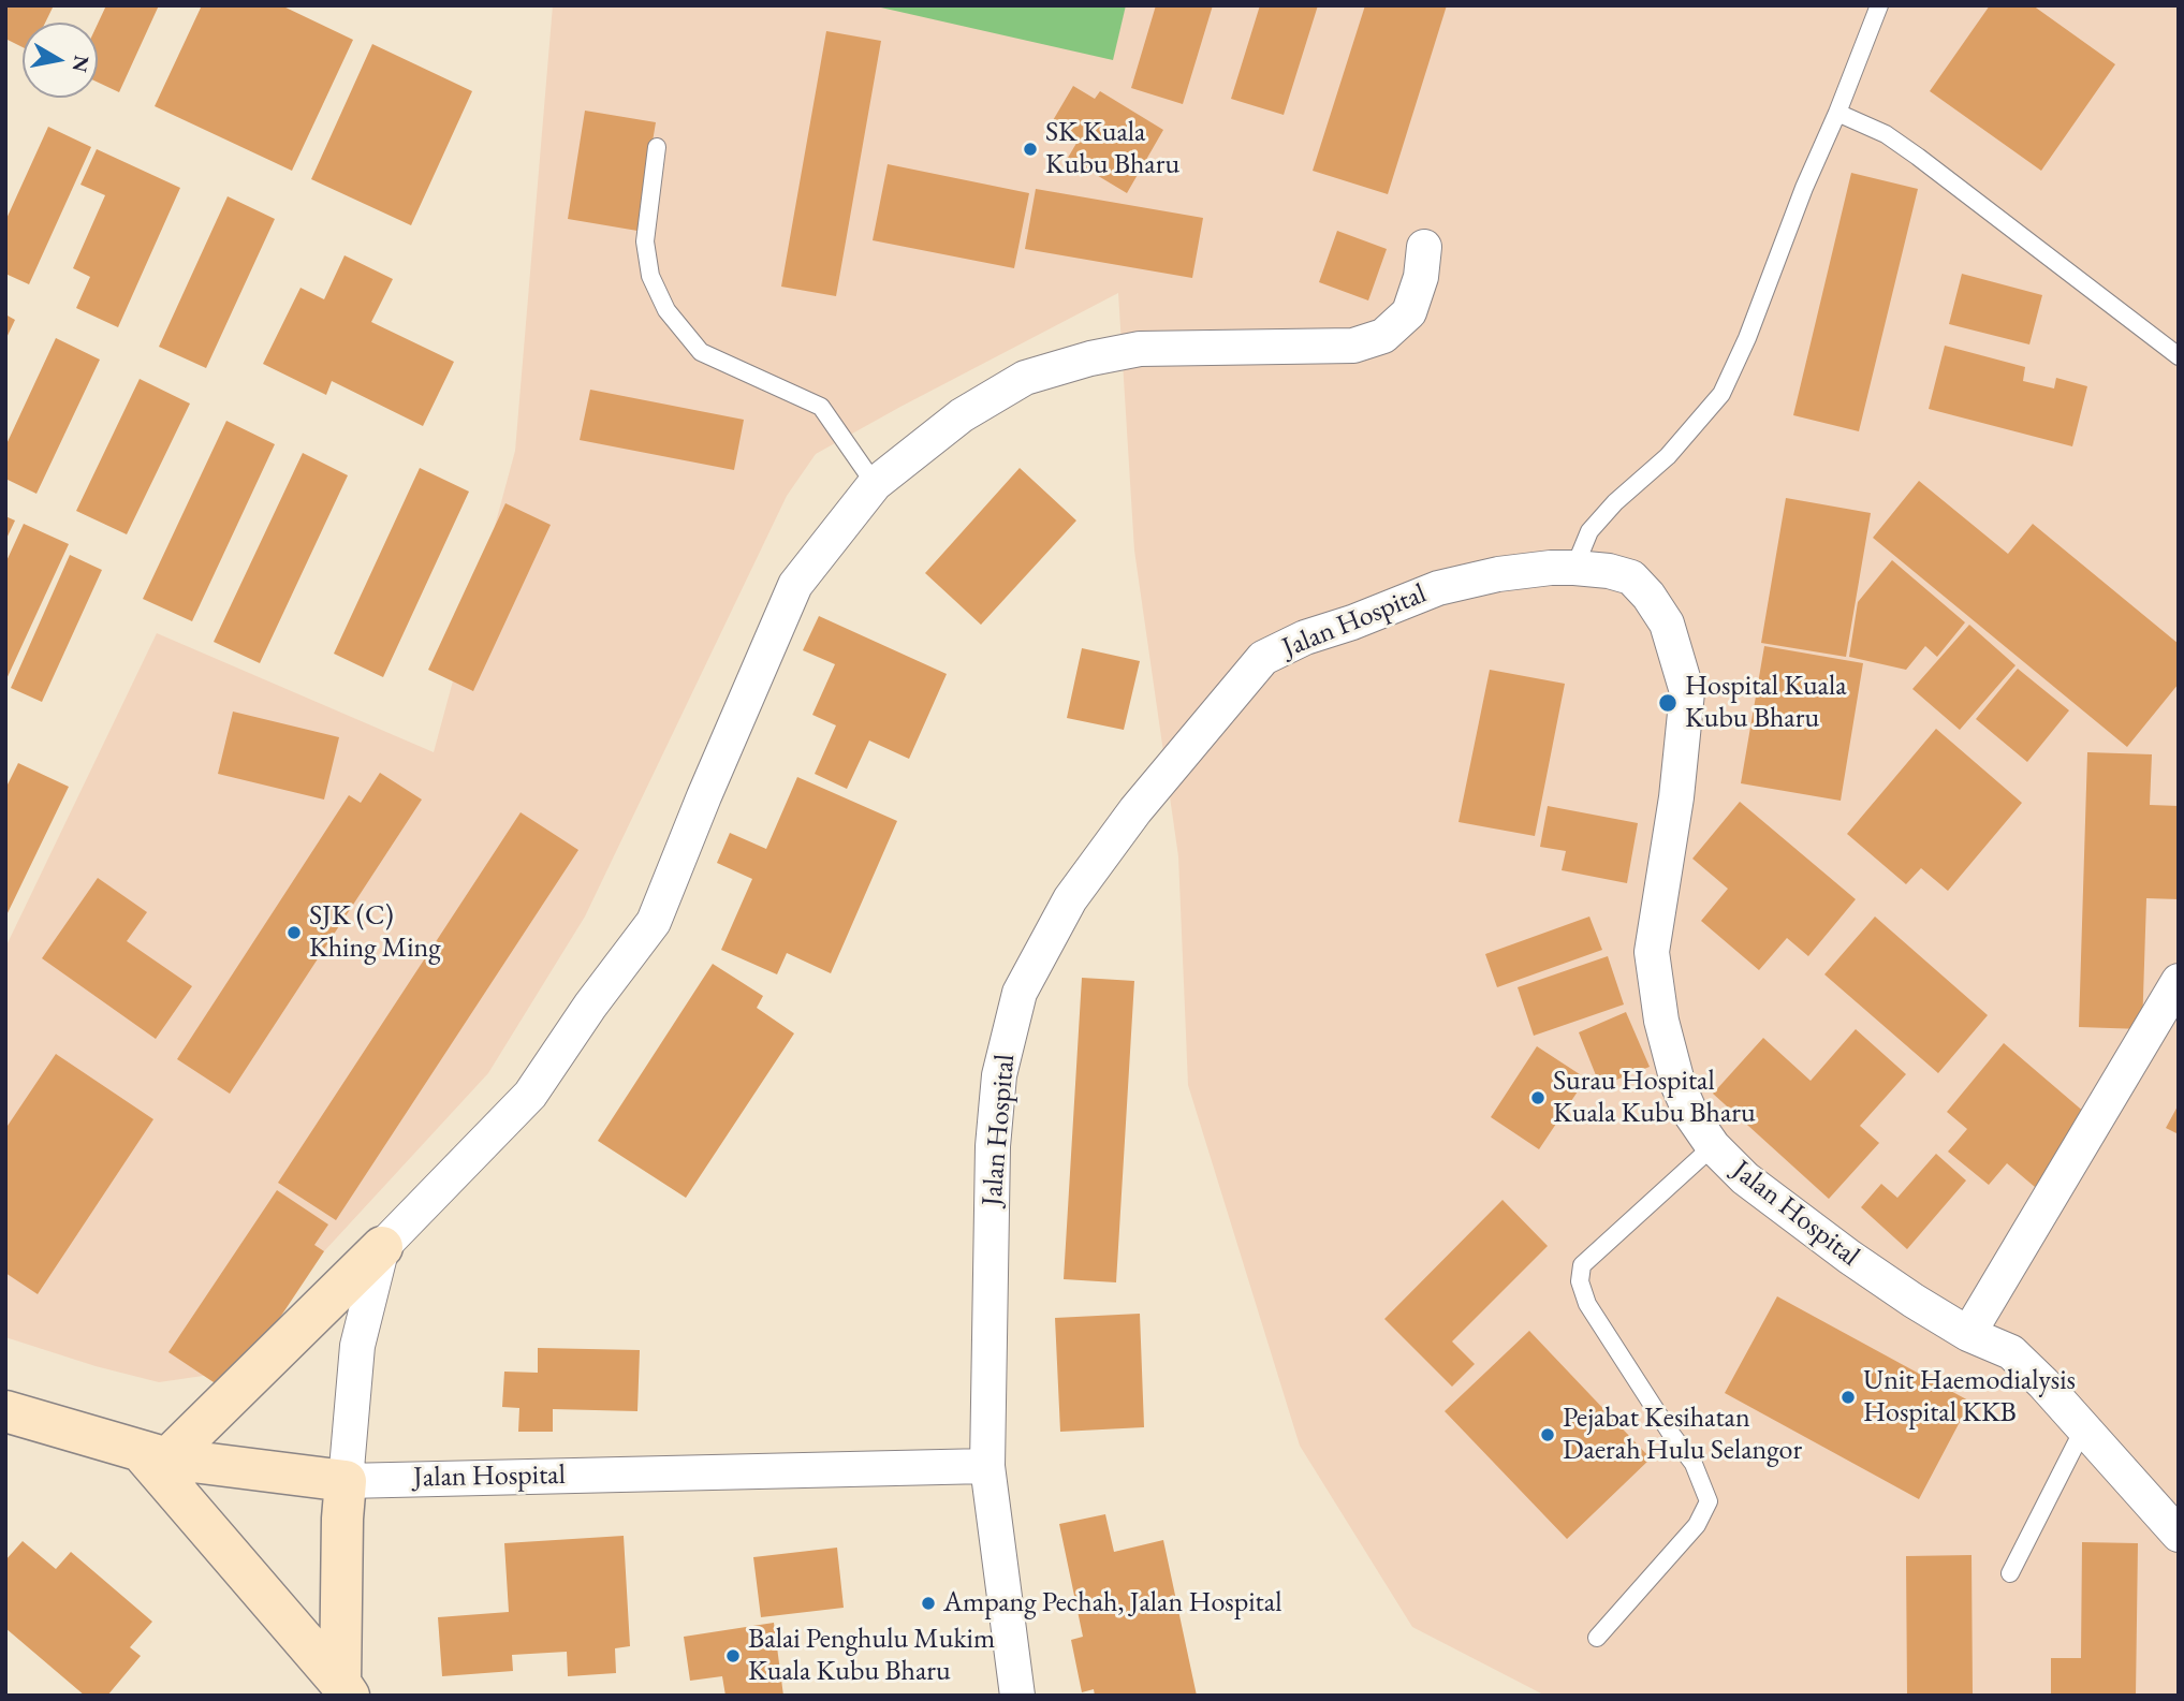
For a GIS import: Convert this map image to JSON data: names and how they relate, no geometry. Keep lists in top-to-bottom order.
{
  "streets": {
    "street": ["Jalan Hospital"]
  },
  "places": [
    "SK Kuala Kubu Bharu",
    "Hospital Kuala Kubu Bharu",
    "SJK (C) Khing Ming",
    "Surau Hospital Kuala Kubu Bharu",
    "Unit Haemodialysis Hospital KKB",
    "Pejabat Kesihatan Daerah Hulu Selangor",
    "Ampang Pechah, Jalan Hospital",
    "Balai Penghulu Mukim Kuala Kubu Bharu"
  ],
  "north": "right"
}
